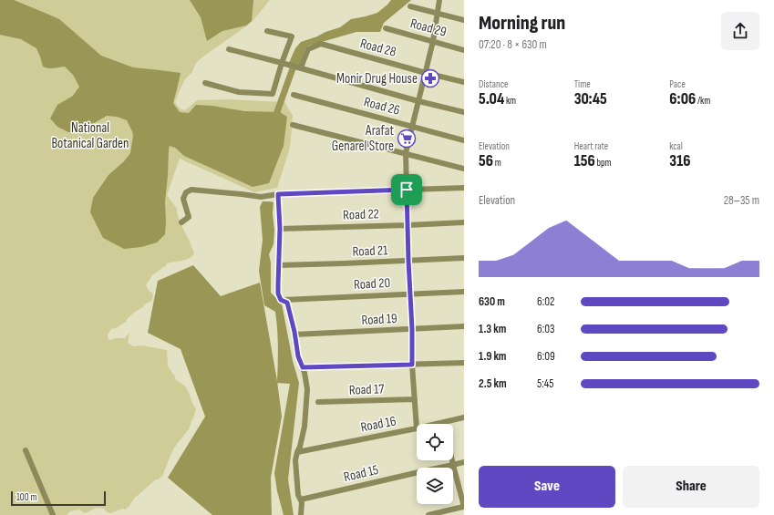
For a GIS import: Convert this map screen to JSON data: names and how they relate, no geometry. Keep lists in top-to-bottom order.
{
  "streets": {
    "street": [
      "Road 29",
      "Road 28",
      "Road 26",
      "Road 22",
      "Road 21",
      "Road 20",
      "Road 19",
      "Road 17",
      "Road 16",
      "Road 15"
    ]
  },
  "parks": ["National Botanical Garden"],
  "places": {
    "pharmacy": ["Monir Drug House"],
    "supermarket": ["Arafat Genarel Store"]
  },
  "scale_bar": "100 m",
  "page": {
    "heading": ["Morning run", "07:20 · 8 × 630 m"],
    "stats": [
      ["Distance", "5.04 km"],
      ["Time", "30:45"],
      ["Pace", "6:06 /km"],
      ["Elevation", "56 m"],
      ["Heart rate", "156 bpm"],
      ["kcal", "316"]
    ],
    "chart": ["Elevation", "28–35 m"],
    "list": [
      {
        "name": "630 m",
        "note": "6:02"
      },
      {
        "name": "1.3 km",
        "note": "6:03"
      },
      {
        "name": "1.9 km",
        "note": "6:09"
      },
      {
        "name": "2.5 km",
        "note": "5:45"
      }
    ],
    "buttons": ["Save", "Share"],
    "scale": "100 m"
  }
}
